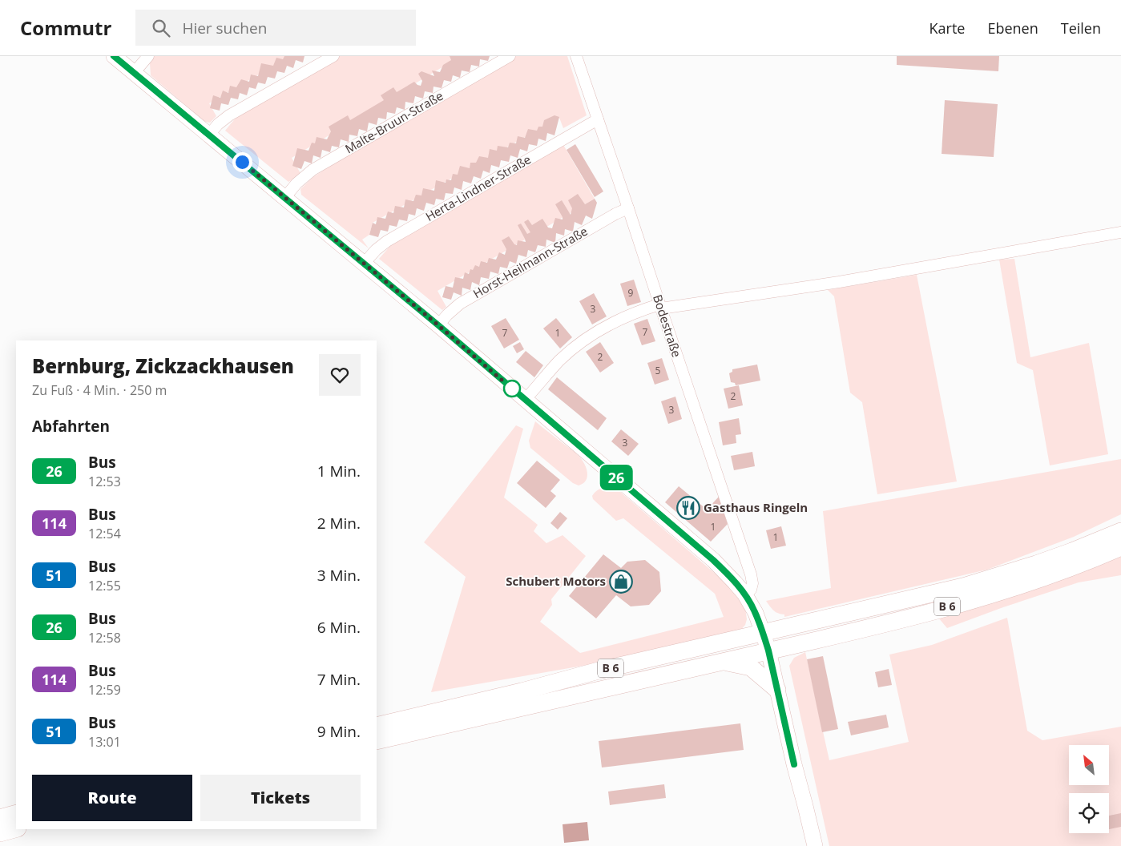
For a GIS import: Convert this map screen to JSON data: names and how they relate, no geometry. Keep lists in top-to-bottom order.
{
  "streets": {
    "main road": ["B 6"],
    "street": [
      "Malte-Bruun-Straße",
      "Herta-Lindner-Straße",
      "Horst-Heilmann-Straße",
      "Bodestraße"
    ]
  },
  "crossings": [
    ["Herta-Lindner-Straße", "Bodestraße"],
    ["Horst-Heilmann-Straße", "Bodestraße"]
  ],
  "places": {
    "restaurant": ["Gasthaus Ringeln"],
    "shop": ["Schubert Motors"]
  },
  "lines": ["bus line 26"],
  "house_numbers": [
    "9",
    "3",
    "7",
    "7",
    "1",
    "2",
    "5",
    "2",
    "3",
    "3",
    "1",
    "1"
  ],
  "north": "top left",
  "page": {
    "header": "Commutr",
    "search": "Hier suchen",
    "nav": ["Karte", "Ebenen", "Teilen"],
    "on_map": "26",
    "heading": [
      ["Bernburg, Zickzackhausen", "Zu Fuß · 4 Min. · 250 m"],
      "Abfahrten"
    ],
    "list": [
      {
        "mark": "26",
        "name": "Bus",
        "note": "12:53",
        "value": "1 Min."
      },
      {
        "mark": "114",
        "name": "Bus",
        "note": "12:54",
        "value": "2 Min."
      },
      {
        "mark": "51",
        "name": "Bus",
        "note": "12:55",
        "value": "3 Min."
      },
      {
        "mark": "26",
        "name": "Bus",
        "note": "12:58",
        "value": "6 Min."
      },
      {
        "mark": "114",
        "name": "Bus",
        "note": "12:59",
        "value": "7 Min."
      },
      {
        "mark": "51",
        "name": "Bus",
        "note": "13:01",
        "value": "9 Min."
      }
    ],
    "buttons": ["Route", "Tickets"]
  }
}
